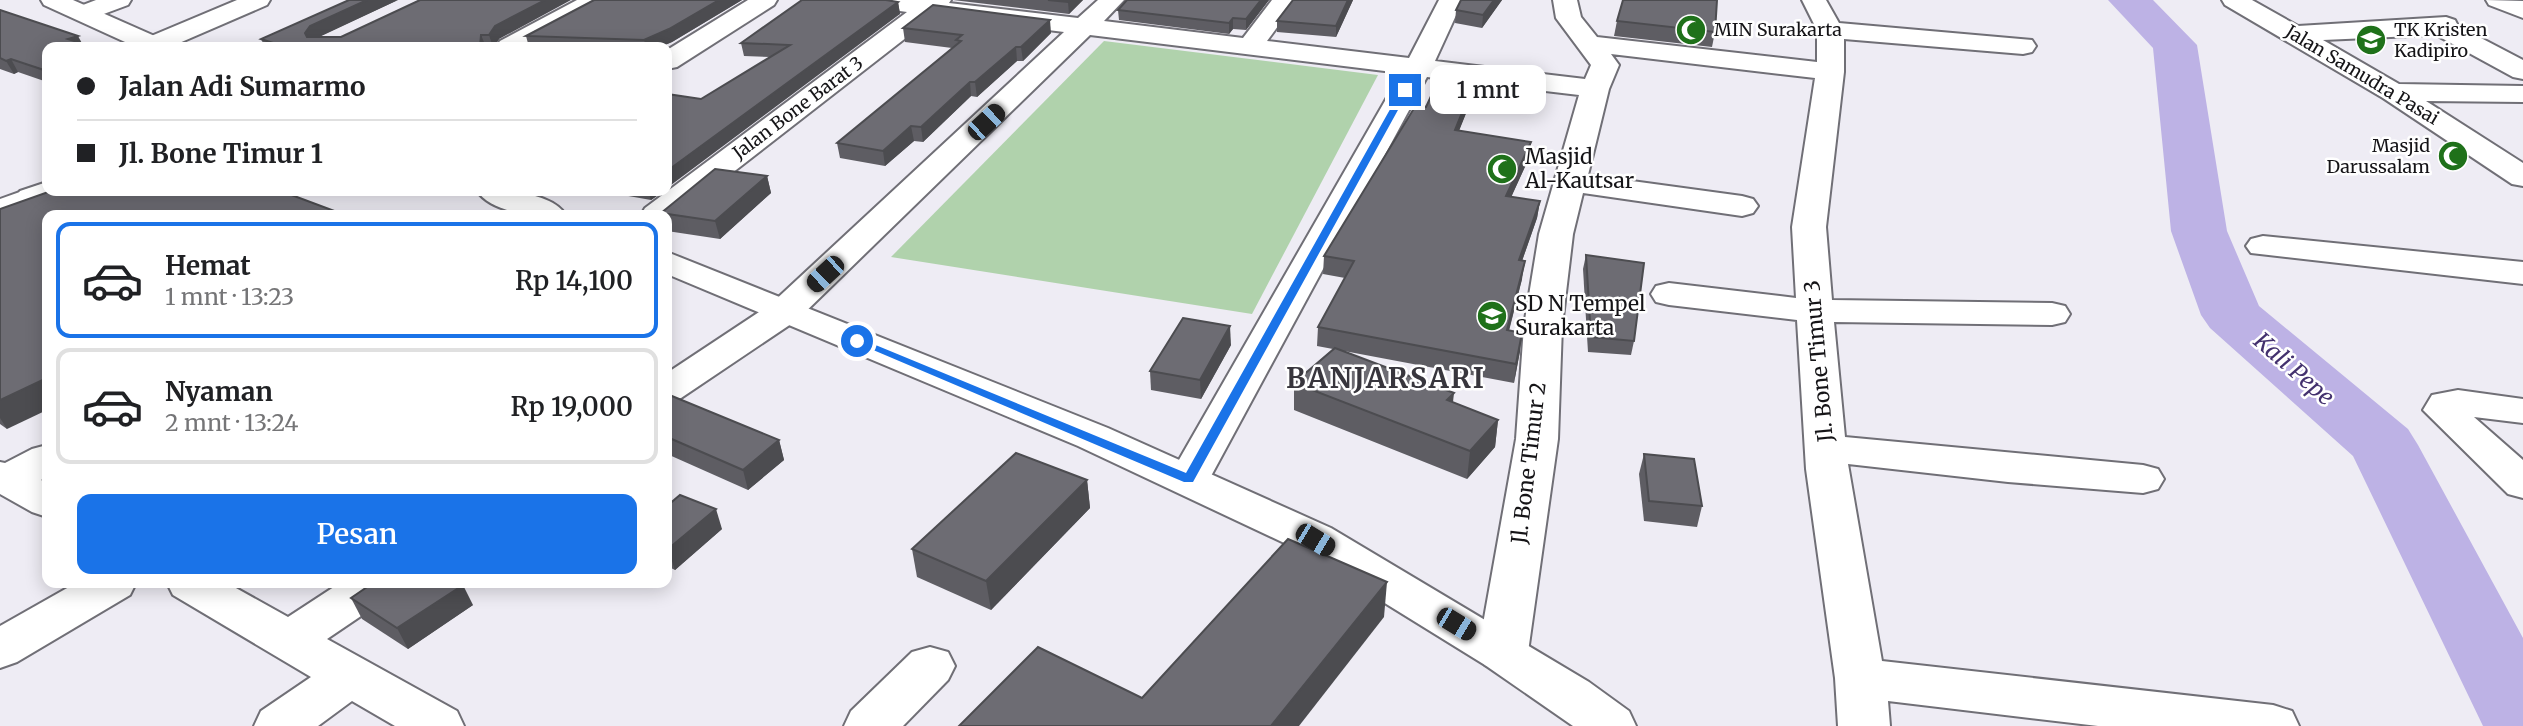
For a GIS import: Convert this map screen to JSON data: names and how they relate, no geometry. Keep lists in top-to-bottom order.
{
  "streets": {
    "street": [
      "Jalan Samudra Pasai",
      "Jalan Bone Barat 3",
      "Jl. Bone Timur 3",
      "Jl. Bone Timur 2"
    ]
  },
  "districts": ["BANJARSARI"],
  "water": ["Kali Pepe"],
  "places": {
    "mosque": ["MIN Surakarta", "Masjid Darussalam", "Masjid Al-Kautsar"],
    "school or university": ["TK Kristen Kadipiro", "SD N Tempel Surakarta"]
  },
  "page": {
    "banner": ["Jalan Adi Sumarmo", "Jl. Bone Timur 1"],
    "bubble": "1 mnt",
    "list": [
      {
        "name": "Hemat",
        "note": "1 mnt · 13:23",
        "value": "Rp 14,100"
      },
      {
        "name": "Nyaman",
        "note": "2 mnt · 13:24",
        "value": "Rp 19,000"
      }
    ],
    "buttons": "Pesan"
  }
}
